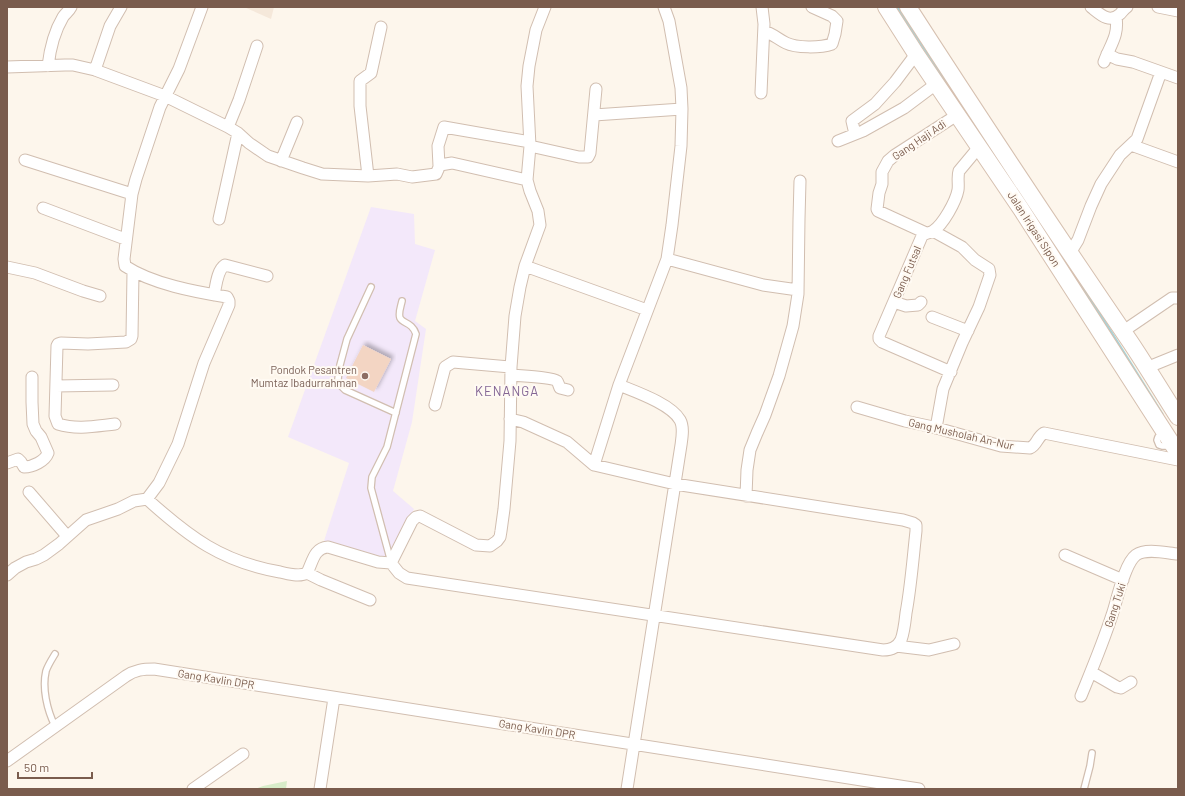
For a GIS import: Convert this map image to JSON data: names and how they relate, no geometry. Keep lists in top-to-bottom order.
{
  "streets": {
    "street": [
      "Gang Haji Adi",
      "Jalan Irigasi Sipon",
      "Gang Futsal",
      "Gang Musholah An-Nur",
      "Gang Tuki",
      "Gang Kavlin DPR"
    ]
  },
  "crossings": [
    ["Gang Haji Adi", "Jalan Irigasi Sipon"],
    ["Gang Haji Adi", "Gang Futsal"],
    ["Jalan Irigasi Sipon", "Gang Futsal"],
    ["Jalan Irigasi Sipon", "Gang Musholah An-Nur"]
  ],
  "districts": ["KENANGA"],
  "places": ["Pondok Pesantren Mumtaz Ibadurrahman"],
  "scale_bar": "50 m"
}
